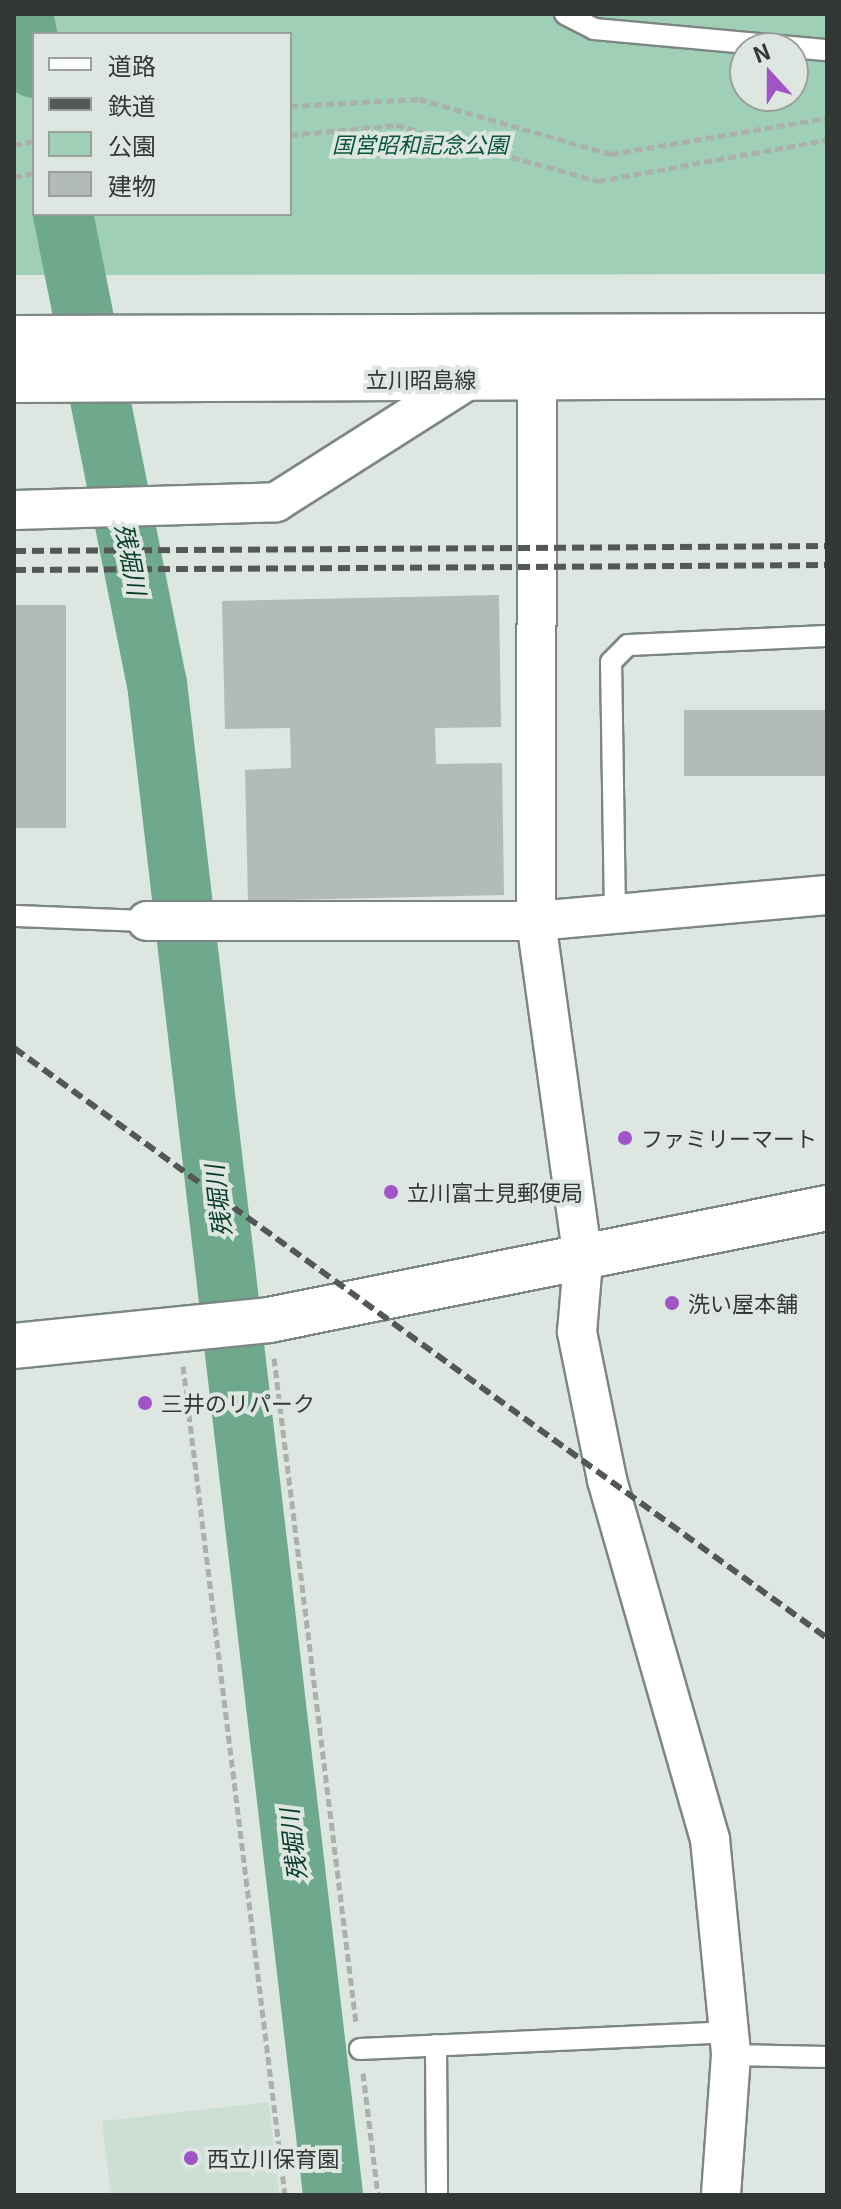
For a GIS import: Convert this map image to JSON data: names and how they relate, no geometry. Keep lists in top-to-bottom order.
{
  "streets": {
    "main road": ["立川昭島線"]
  },
  "water": ["残堀川"],
  "parks": ["国営昭和記念公園"],
  "places": [
    "ファミリーマート",
    "立川富士見郵便局",
    "洗い屋本舗",
    "三井のリパーク",
    "西立川保育園"
  ],
  "legend": [
    "道路",
    "鉄道",
    "公園",
    "建物"
  ],
  "north": "top"
}
